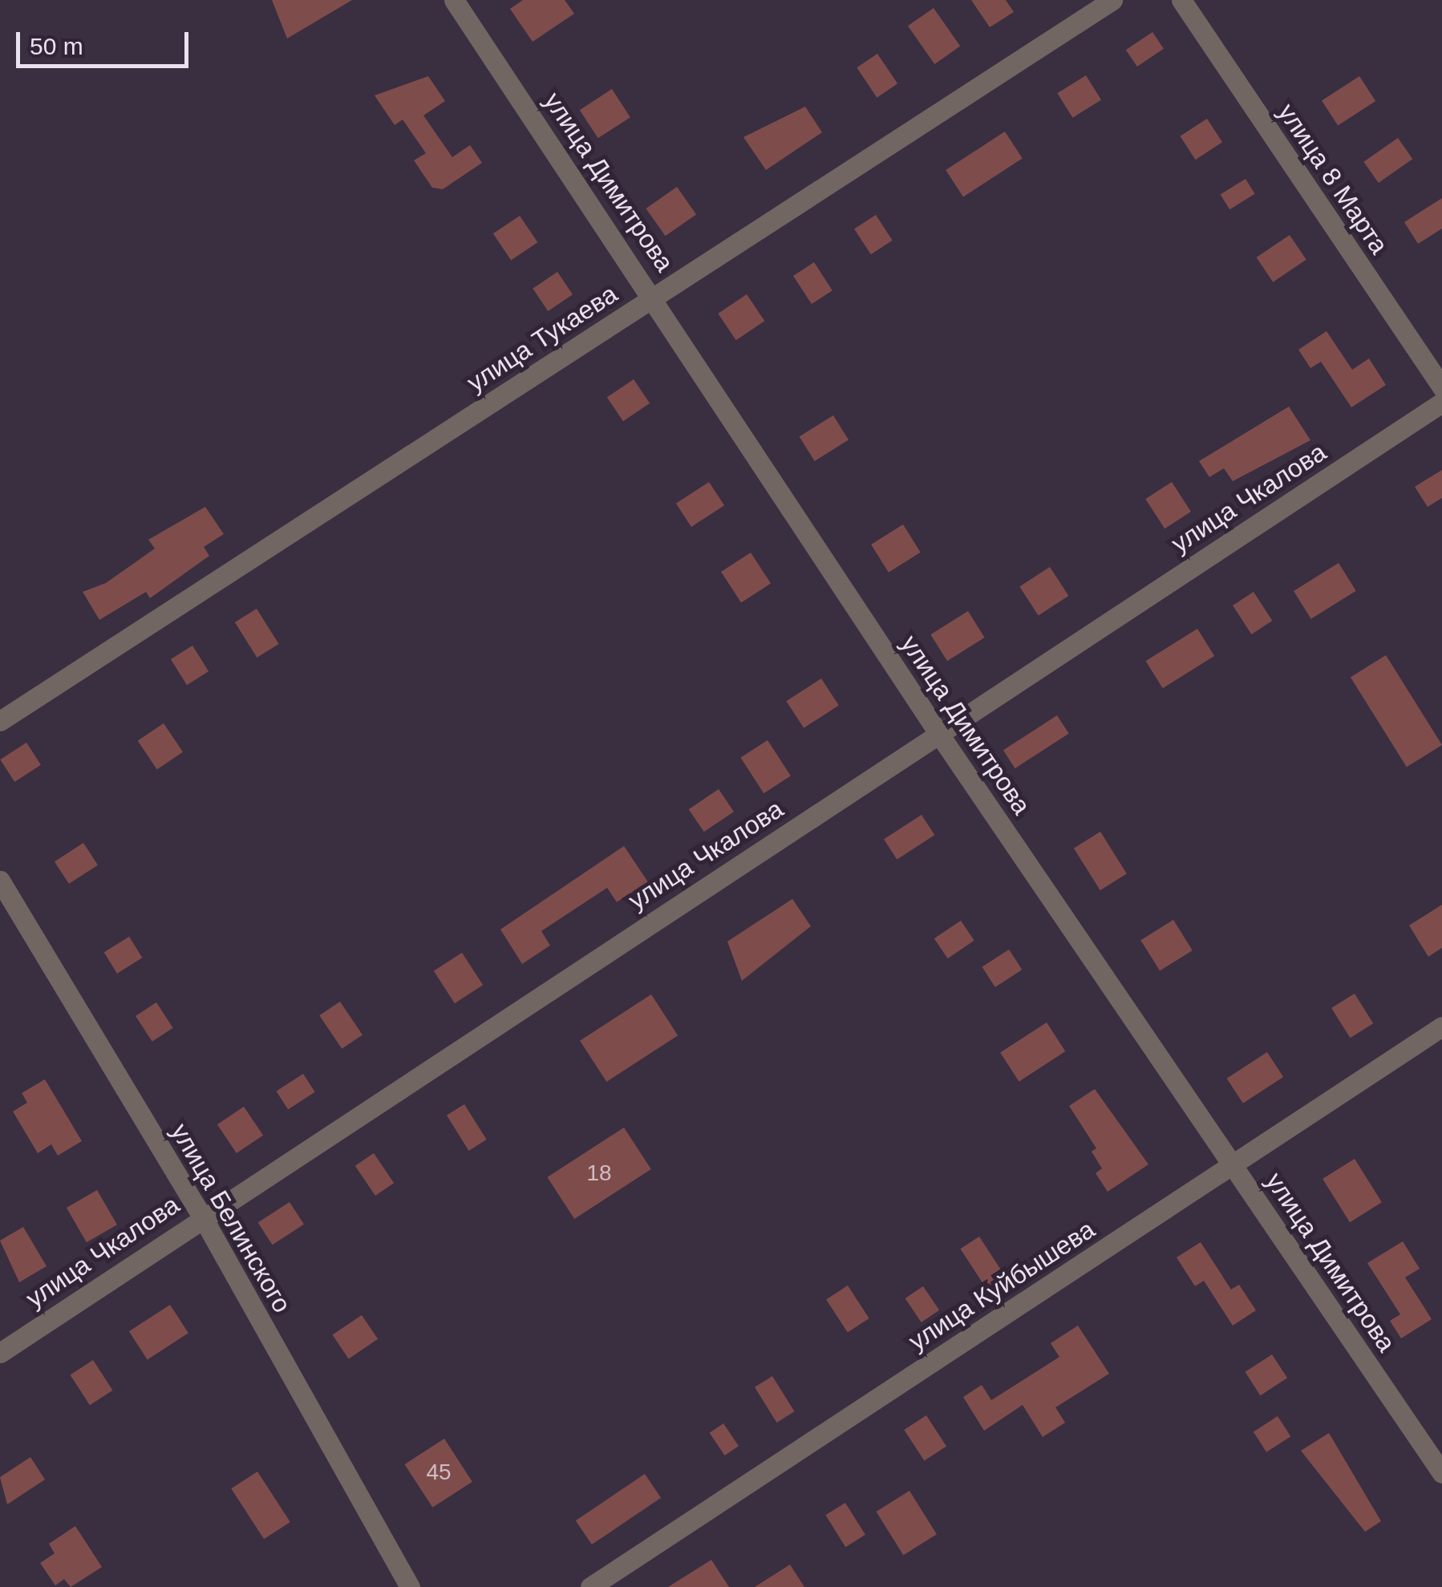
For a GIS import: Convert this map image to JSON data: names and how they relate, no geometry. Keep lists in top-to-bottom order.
{
  "streets": {
    "street": [
      "улица 8 Марта",
      "улица Димитрова",
      "улица Тукаева",
      "улица Чкалова",
      "улица Белинского",
      "улица Куйбышева"
    ]
  },
  "crossings": [
    ["улица Димитрова", "улица Тукаева"],
    ["улица Димитрова", "улица Чкалова"],
    ["улица Димитрова", "улица Куйбышева"],
    ["улица Чкалова", "улица Белинского"]
  ],
  "house_numbers": ["18", "45"],
  "scale_bar": "50 m"
}
